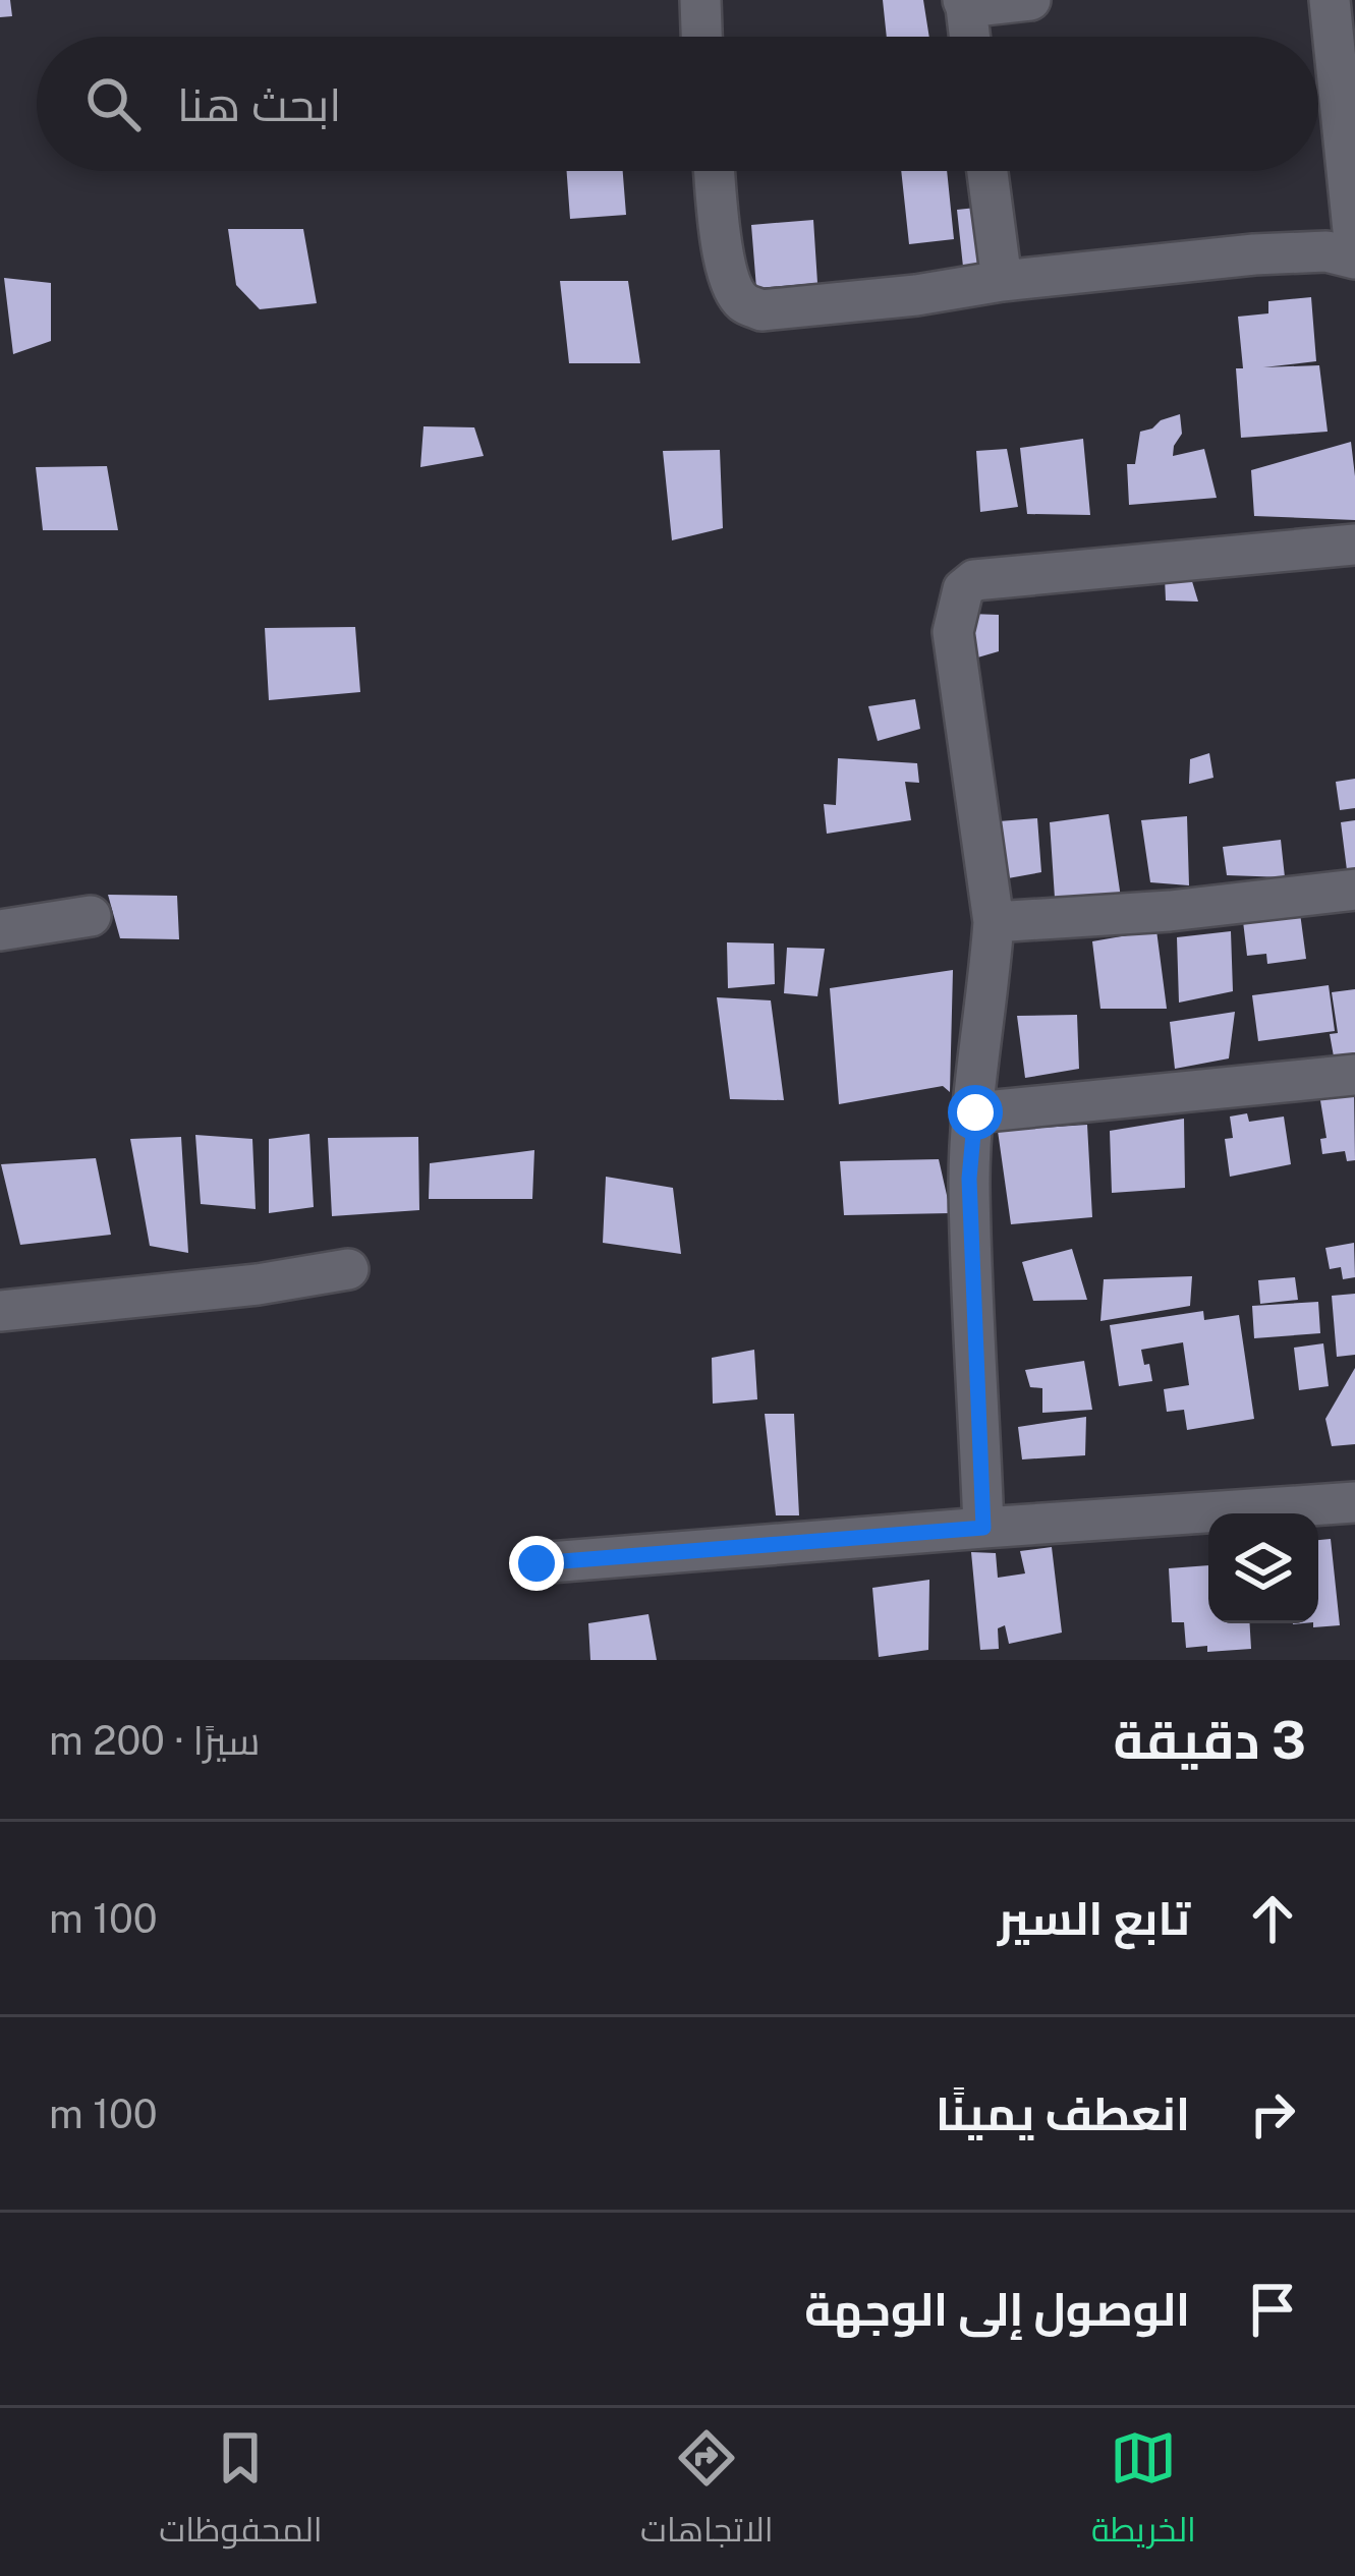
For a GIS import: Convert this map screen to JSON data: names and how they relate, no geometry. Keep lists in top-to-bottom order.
{
  "page": {
    "search": "ابحث هنا",
    "heading": ["3 دقيقة", "سيرًا · 200 m"],
    "list": [
      ["تابع السير", "100 m"],
      ["انعطف يمينًا", "100 m"],
      "الوصول إلى الوجهة"
    ],
    "nav": ["الخريطة", "الاتجاهات", "المحفوظات"]
  }
}
